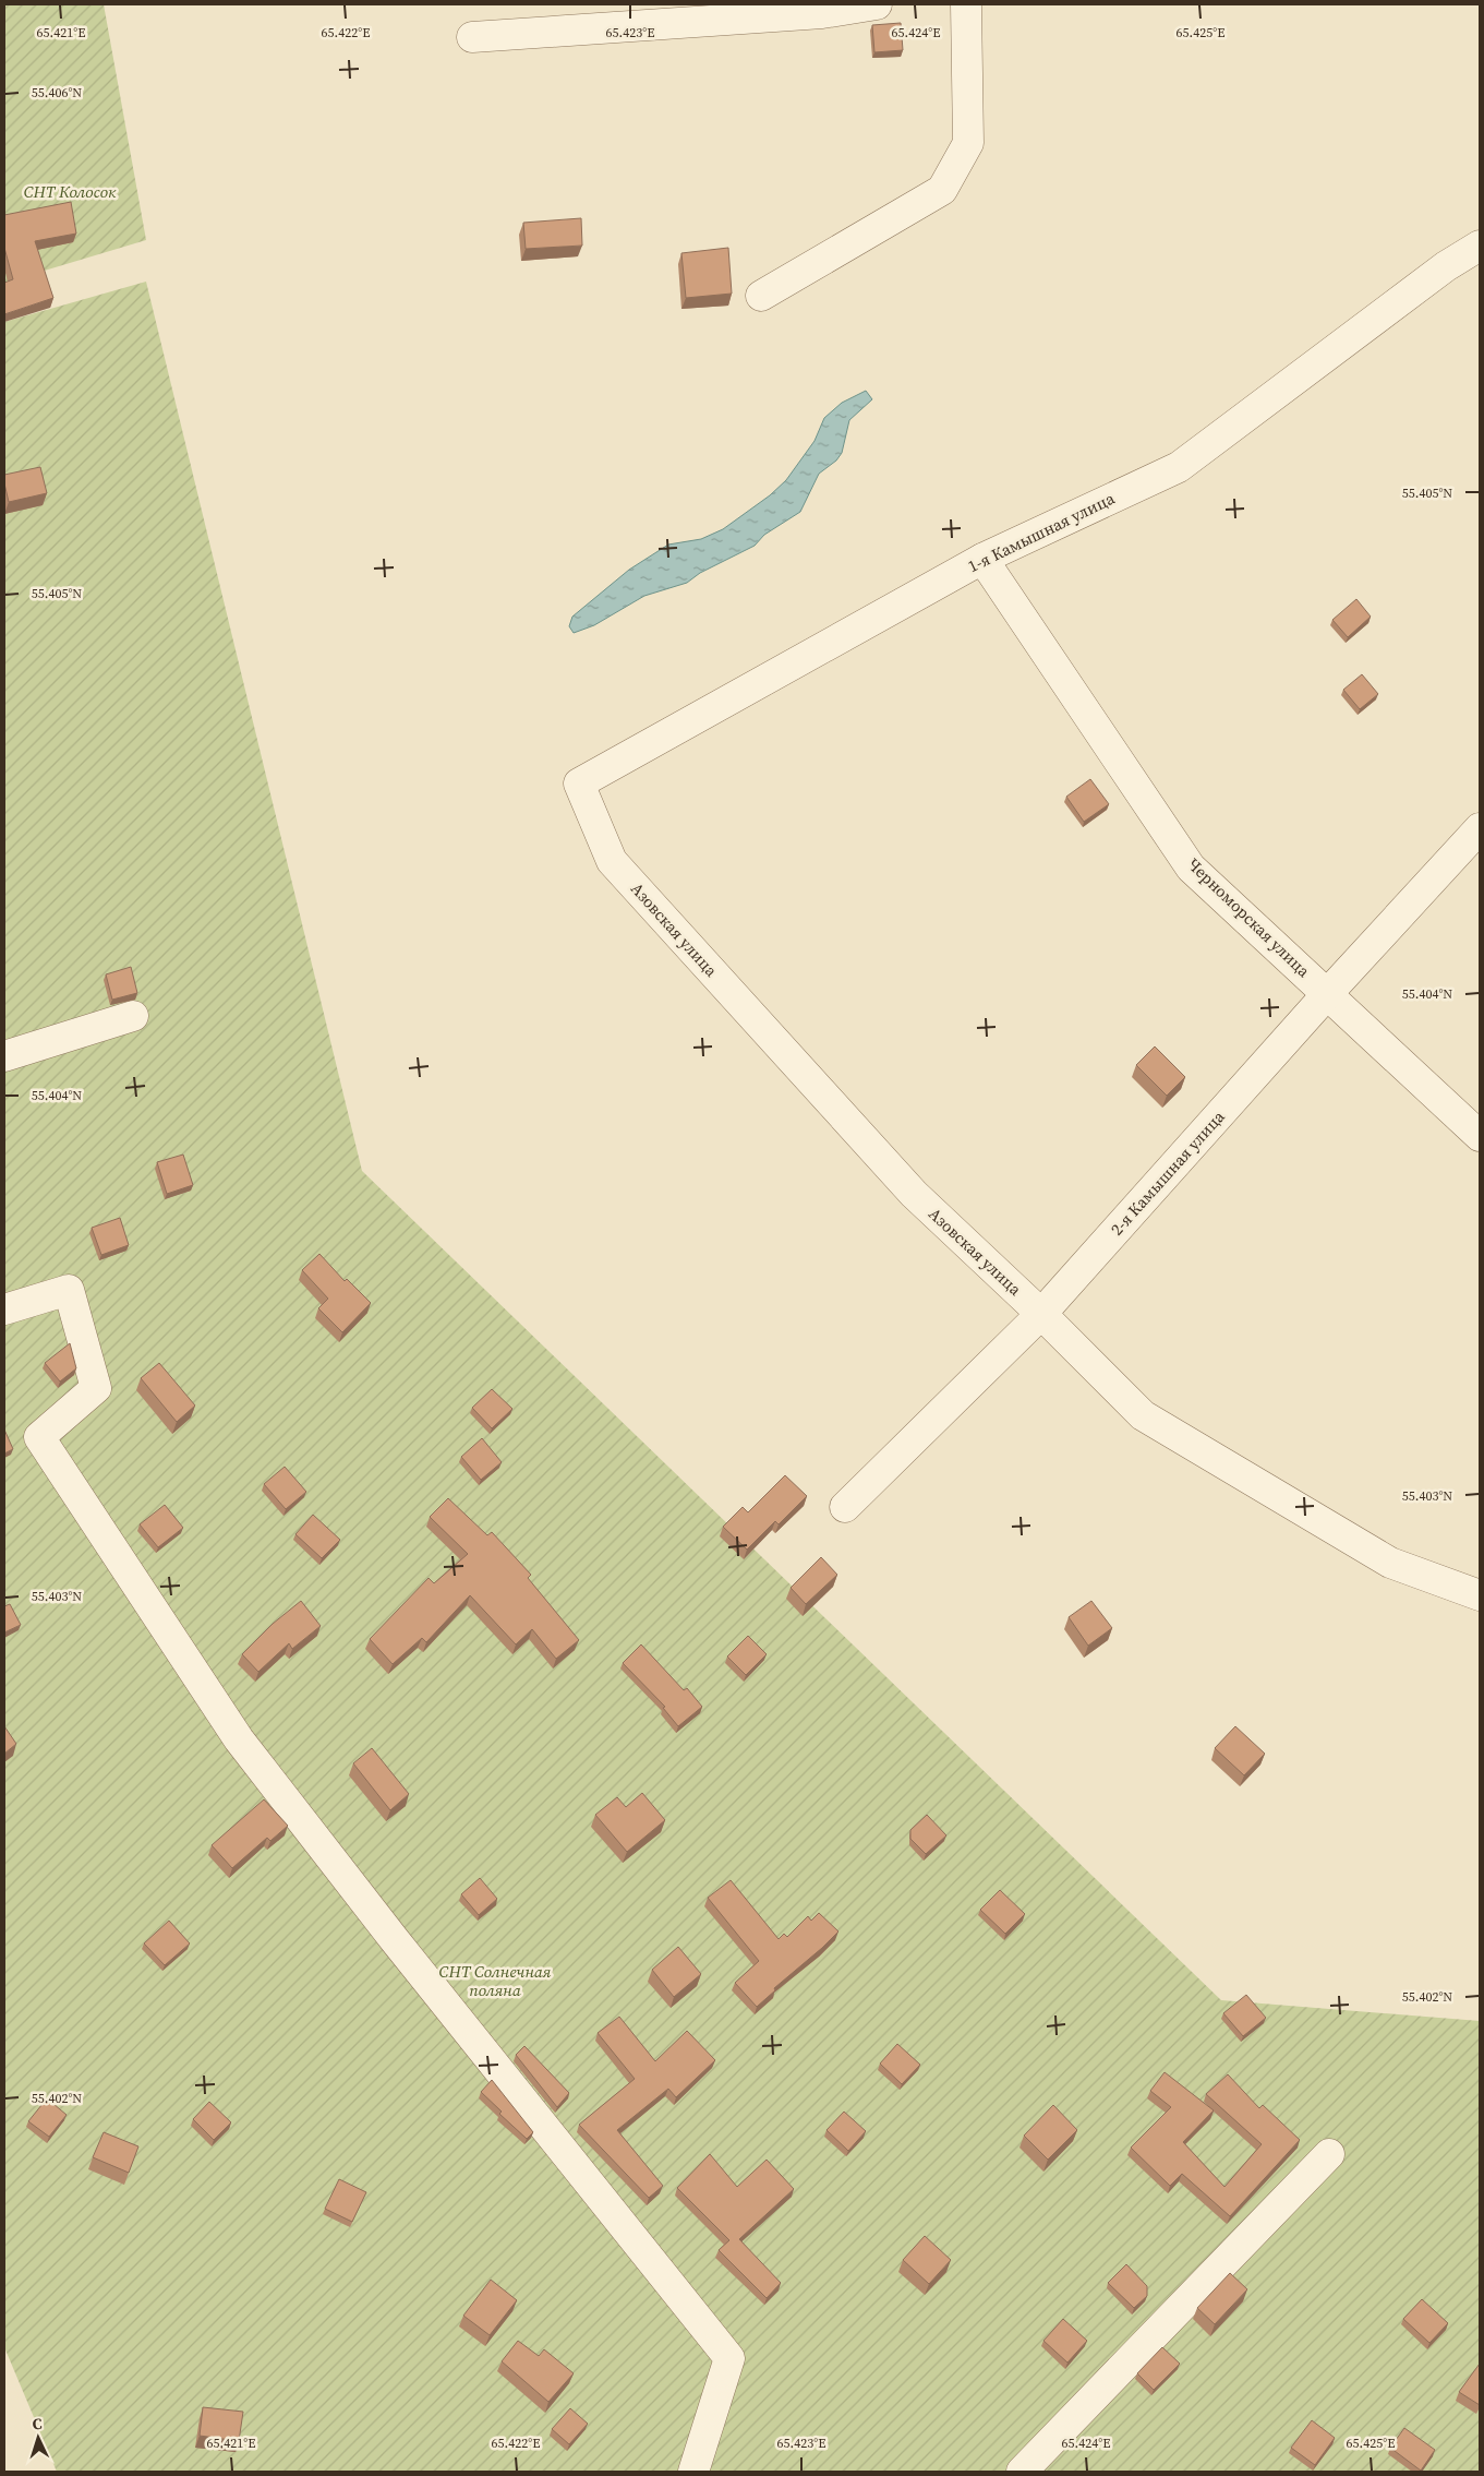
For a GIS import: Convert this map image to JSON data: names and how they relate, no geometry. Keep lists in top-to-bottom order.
{
  "streets": {
    "street": [
      "1-я Камышная улица",
      "Черноморская улица",
      "Азовская улица",
      "2-я Камышная улица"
    ]
  },
  "crossings": [
    ["1-я Камышная улица", "Черноморская улица"],
    ["1-я Камышная улица", "Азовская улица"],
    ["Черноморская улица", "2-я Камышная улица"],
    ["Азовская улица", "2-я Камышная улица"]
  ],
  "parks": ["СНТ Колосок", "СНТ Солнечная поляна"],
  "north": "top",
  "coordinates": [
    "65.421°E",
    "65.422°E",
    "65.423°E",
    "65.424°E",
    "65.425°E",
    "55.406°N",
    "55.405°N",
    "55.404°N",
    "55.403°N",
    "55.402°N"
  ]
}
